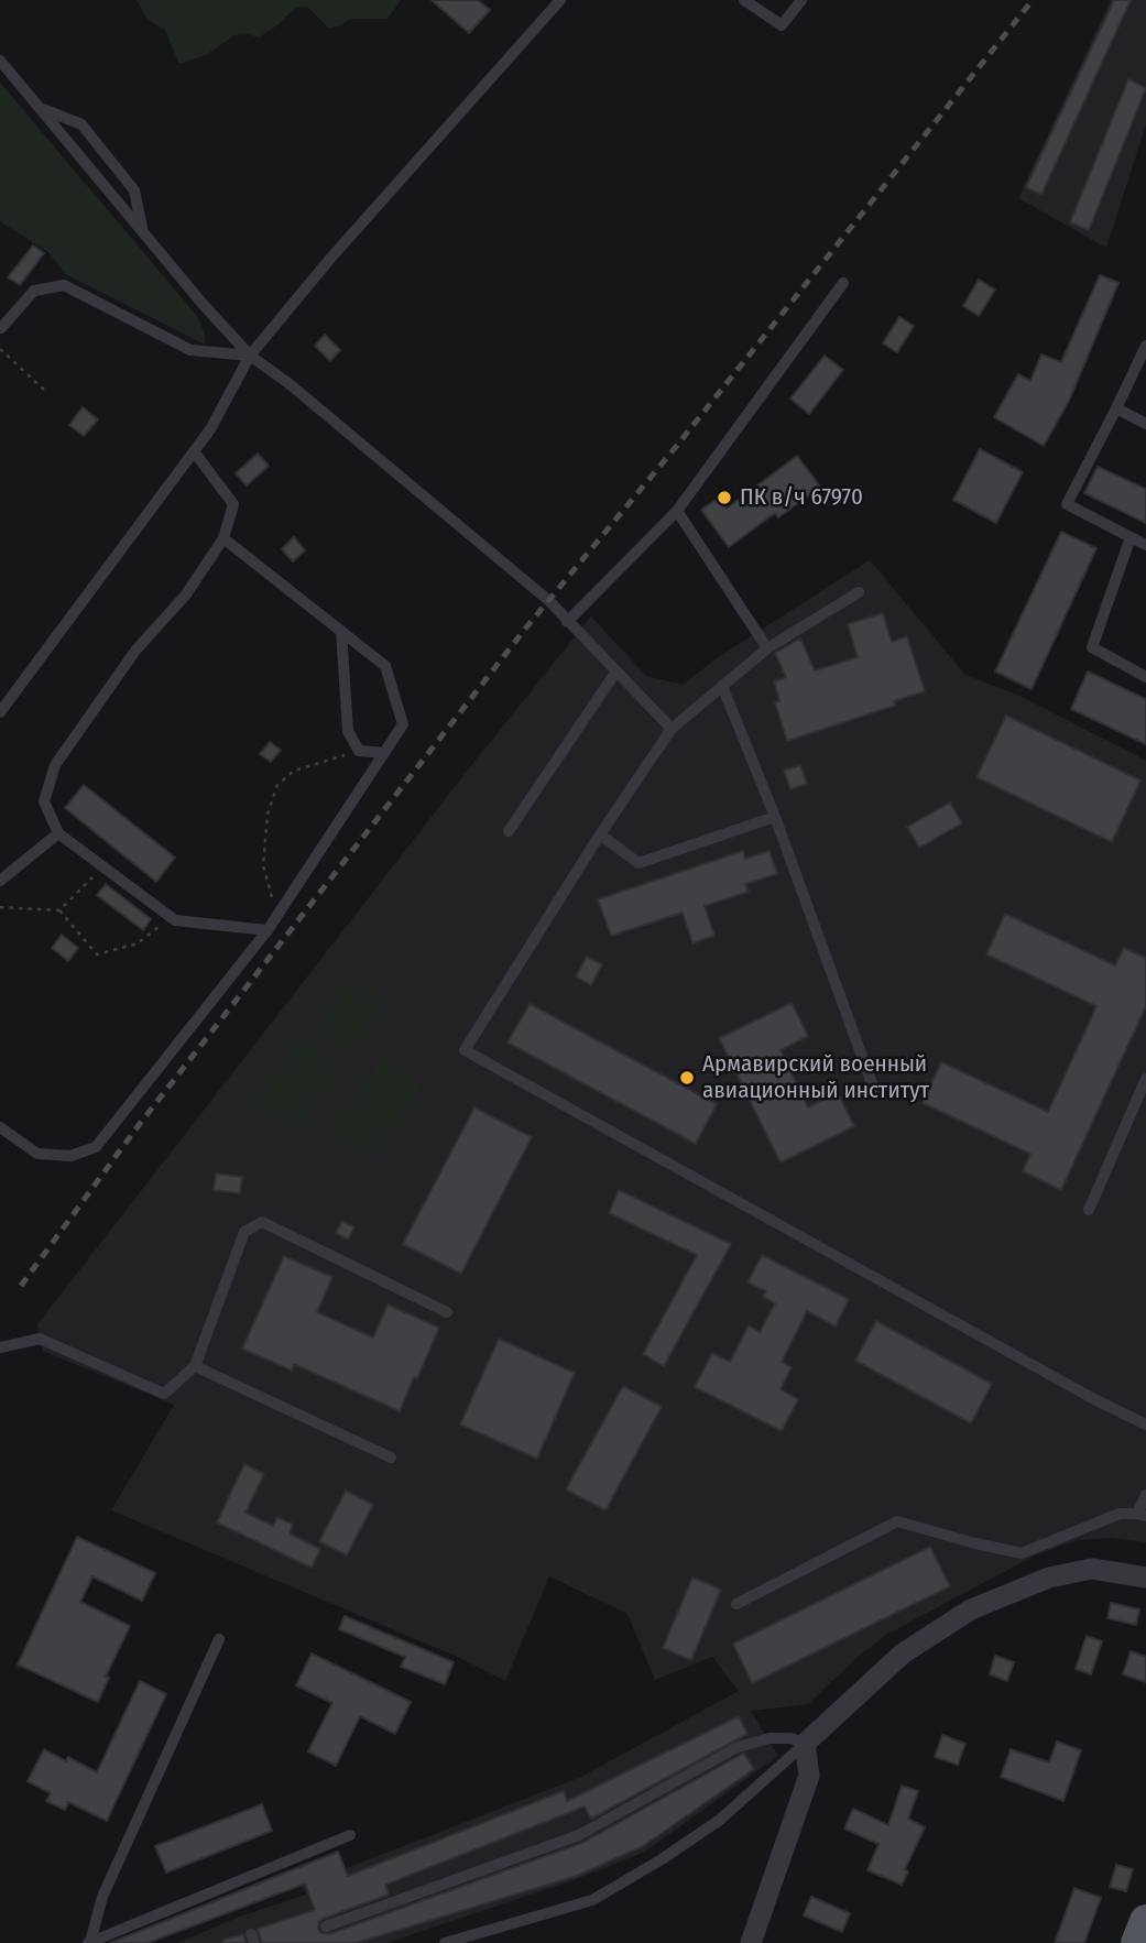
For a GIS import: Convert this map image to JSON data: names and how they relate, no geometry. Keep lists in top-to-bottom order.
{
  "places": ["ПК в/ч 67970", "Армавирский военный авиационный институт"]
}
